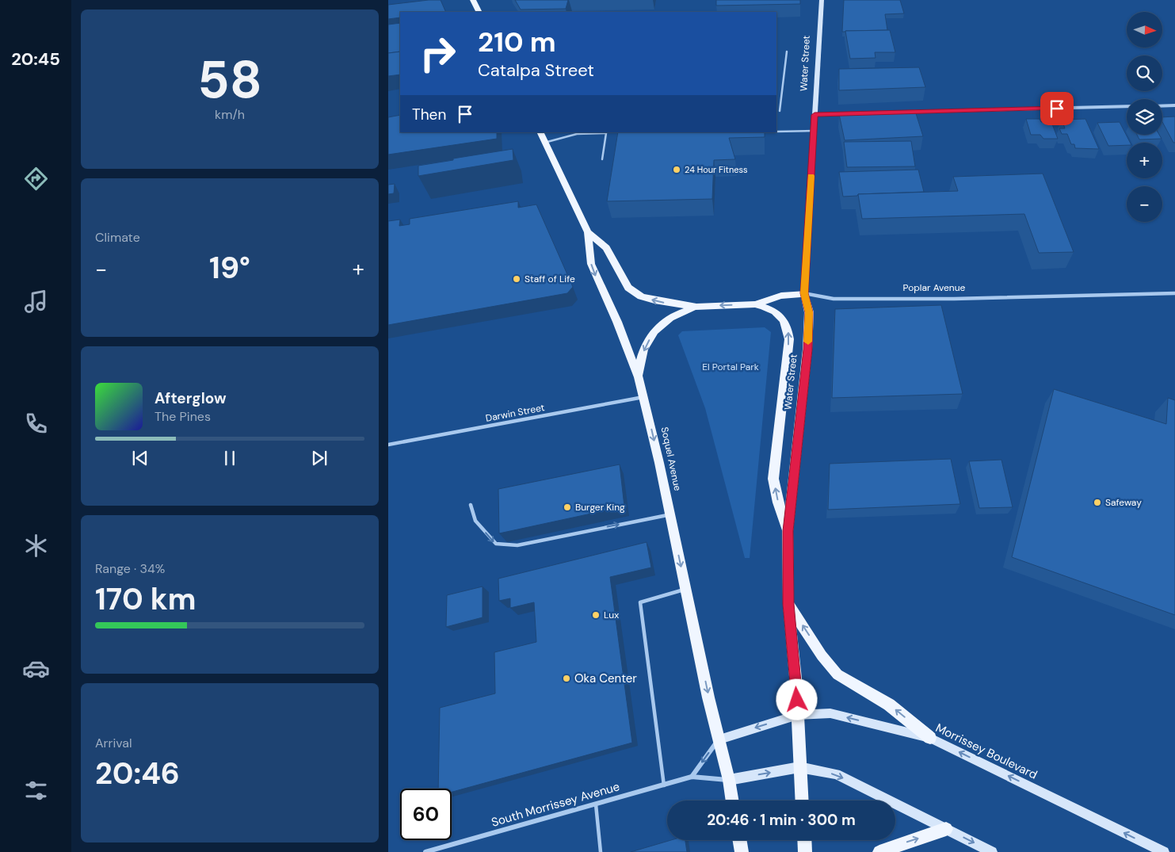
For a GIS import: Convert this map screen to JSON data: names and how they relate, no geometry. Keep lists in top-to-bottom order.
{
  "streets": {
    "main road": [
      "Water Street",
      "Poplar Avenue",
      "Soquel Avenue",
      "Morrissey Boulevard"
    ],
    "street": ["Darwin Street", "South Morrissey Avenue"]
  },
  "crossings": [
    ["Water Street", "Poplar Avenue"],
    ["Water Street", "Morrissey Boulevard"],
    ["Darwin Street", "Soquel Avenue"],
    ["Soquel Avenue", "Morrissey Boulevard"],
    ["Soquel Avenue", "South Morrissey Avenue"]
  ],
  "one_way": ["Soquel Avenue"],
  "parks": ["El Portal Park"],
  "places": [
    "24 Hour Fitness",
    "Staff of Life",
    "Safeway",
    "Burger King",
    "Lux",
    "Oka Center"
  ],
  "north": "right",
  "page": {
    "tabs": "20:45",
    "tile": [
      ["58", "km/h"],
      "Climate",
      ["Range · 34%", "170 km"],
      ["Arrival", "20:46"]
    ],
    "map_buttons": ["+", "−"],
    "turn": ["210 m", "Catalpa Street"],
    "then": "Then",
    "heat": ["−", "19°", "+"],
    "song": ["Afterglow", "The Pines"],
    "limit": "60",
    "trip": "20:46 · 1 min · 300 m"
  }
}
